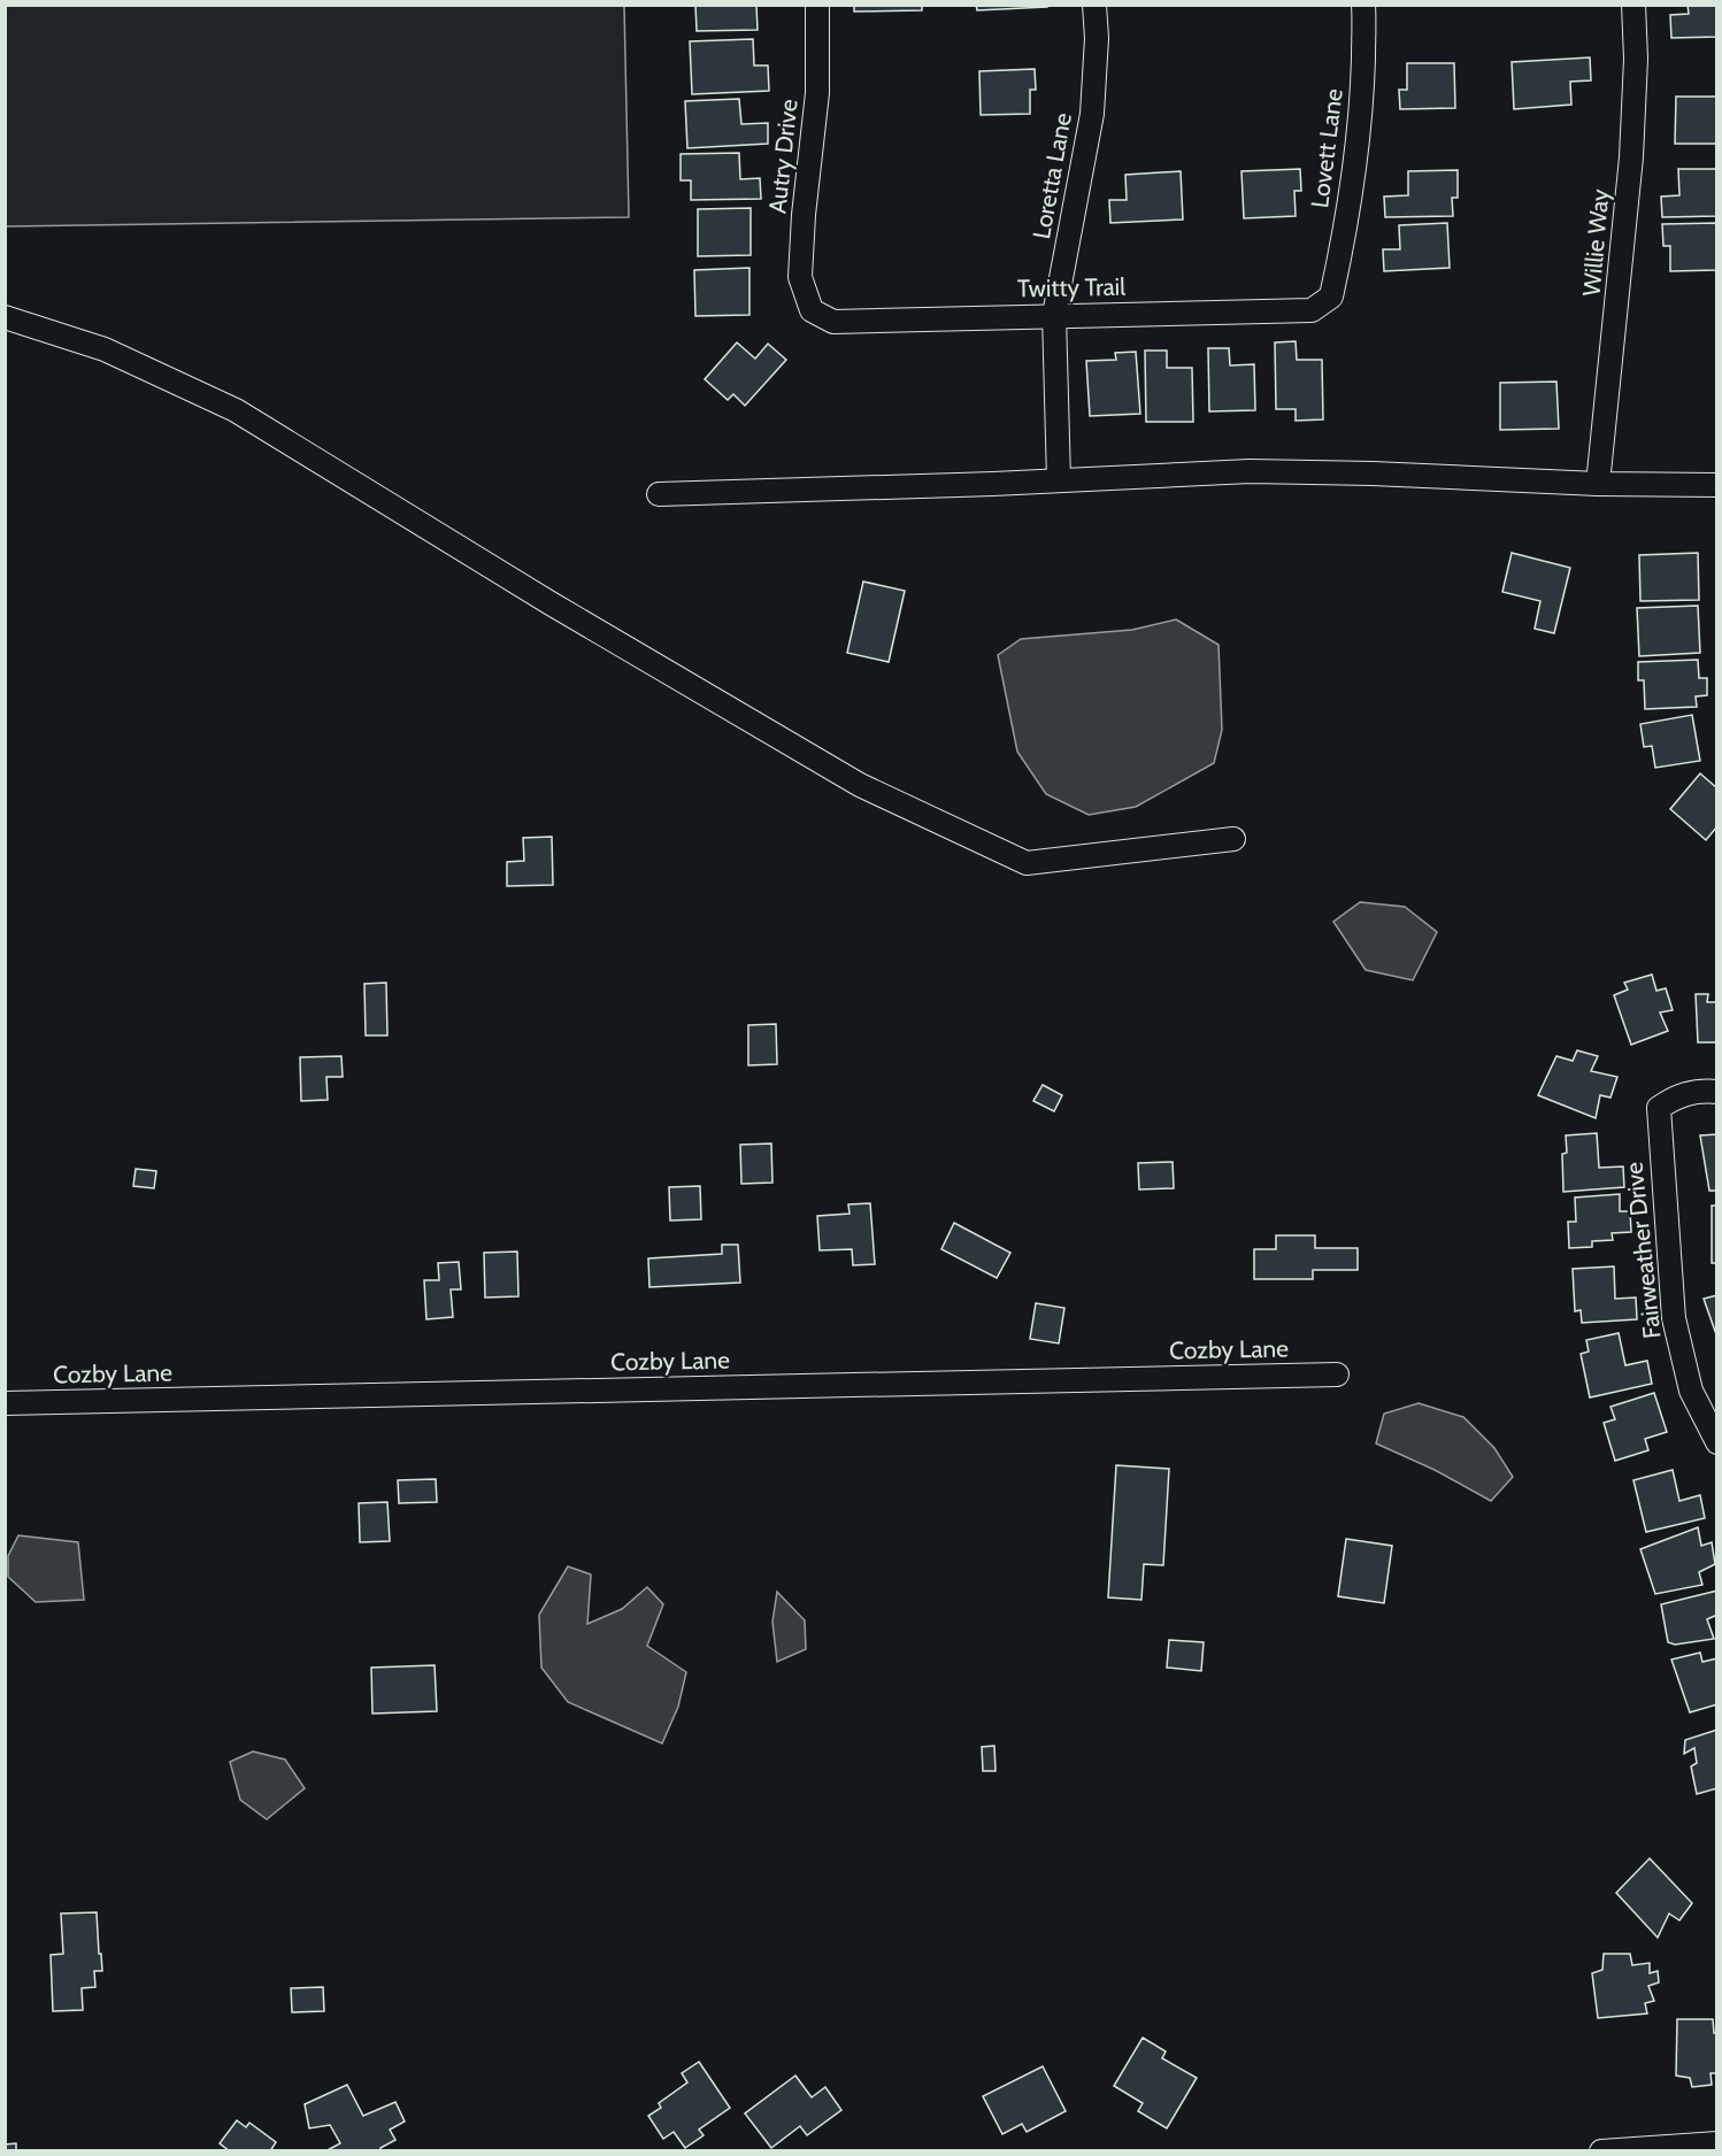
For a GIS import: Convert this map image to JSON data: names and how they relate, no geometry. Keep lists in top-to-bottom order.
{
  "streets": {
    "street": [
      "Lovett Lane",
      "Autry Drive",
      "Loretta Lane",
      "Willie Way",
      "Twitty Trail",
      "Fairweather Drive",
      "Cozby Lane"
    ]
  },
  "crossings": [
    ["Lovett Lane", "Twitty Trail"],
    ["Autry Drive", "Twitty Trail"],
    ["Loretta Lane", "Twitty Trail"]
  ]
}
